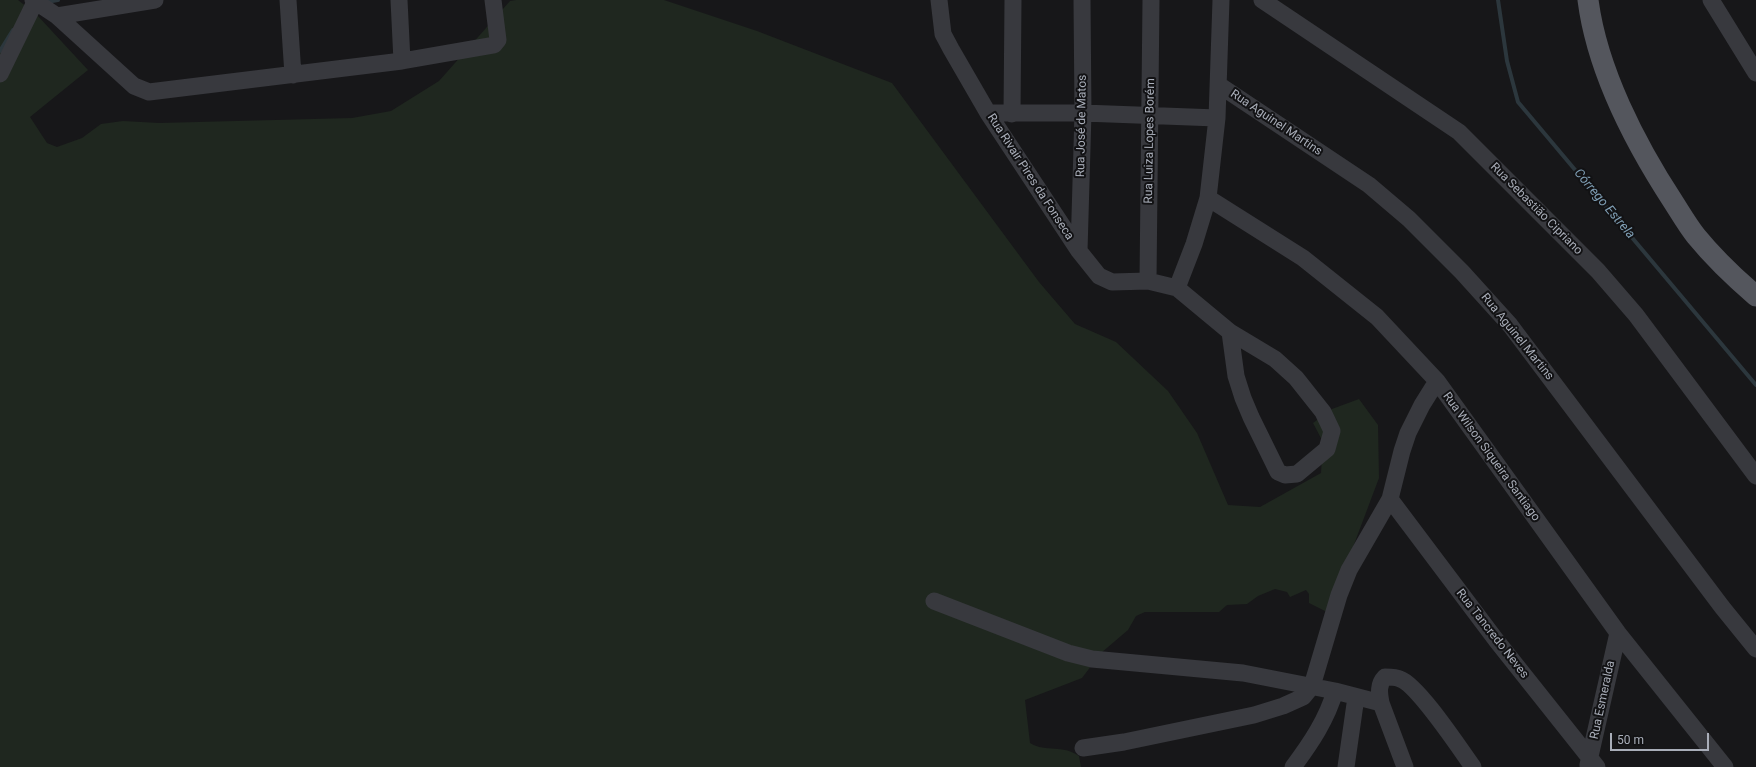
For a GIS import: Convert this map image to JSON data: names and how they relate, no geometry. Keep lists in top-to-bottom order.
{
  "streets": {
    "street": [
      "Rua Aguinel Martins",
      "Rua José de Matos",
      "Rua Luiza Lopes Borém",
      "Rua Rivair Pires da Fonseca",
      "Rua Sebastião Cipriano",
      "Rua Wilson Siqueira Santiago",
      "Rua Tancredo Neves",
      "Rua Esmeralda"
    ]
  },
  "crossings": [
    ["Rua José de Matos", "Rua Rivair Pires da Fonseca"],
    ["Rua Luiza Lopes Borém", "Rua Rivair Pires da Fonseca"],
    ["Rua Wilson Siqueira Santiago", "Rua Esmeralda"],
    ["Rua Tancredo Neves", "Rua Esmeralda"]
  ],
  "water": ["Córrego Estrela"],
  "scale_bar": "50 m"
}
